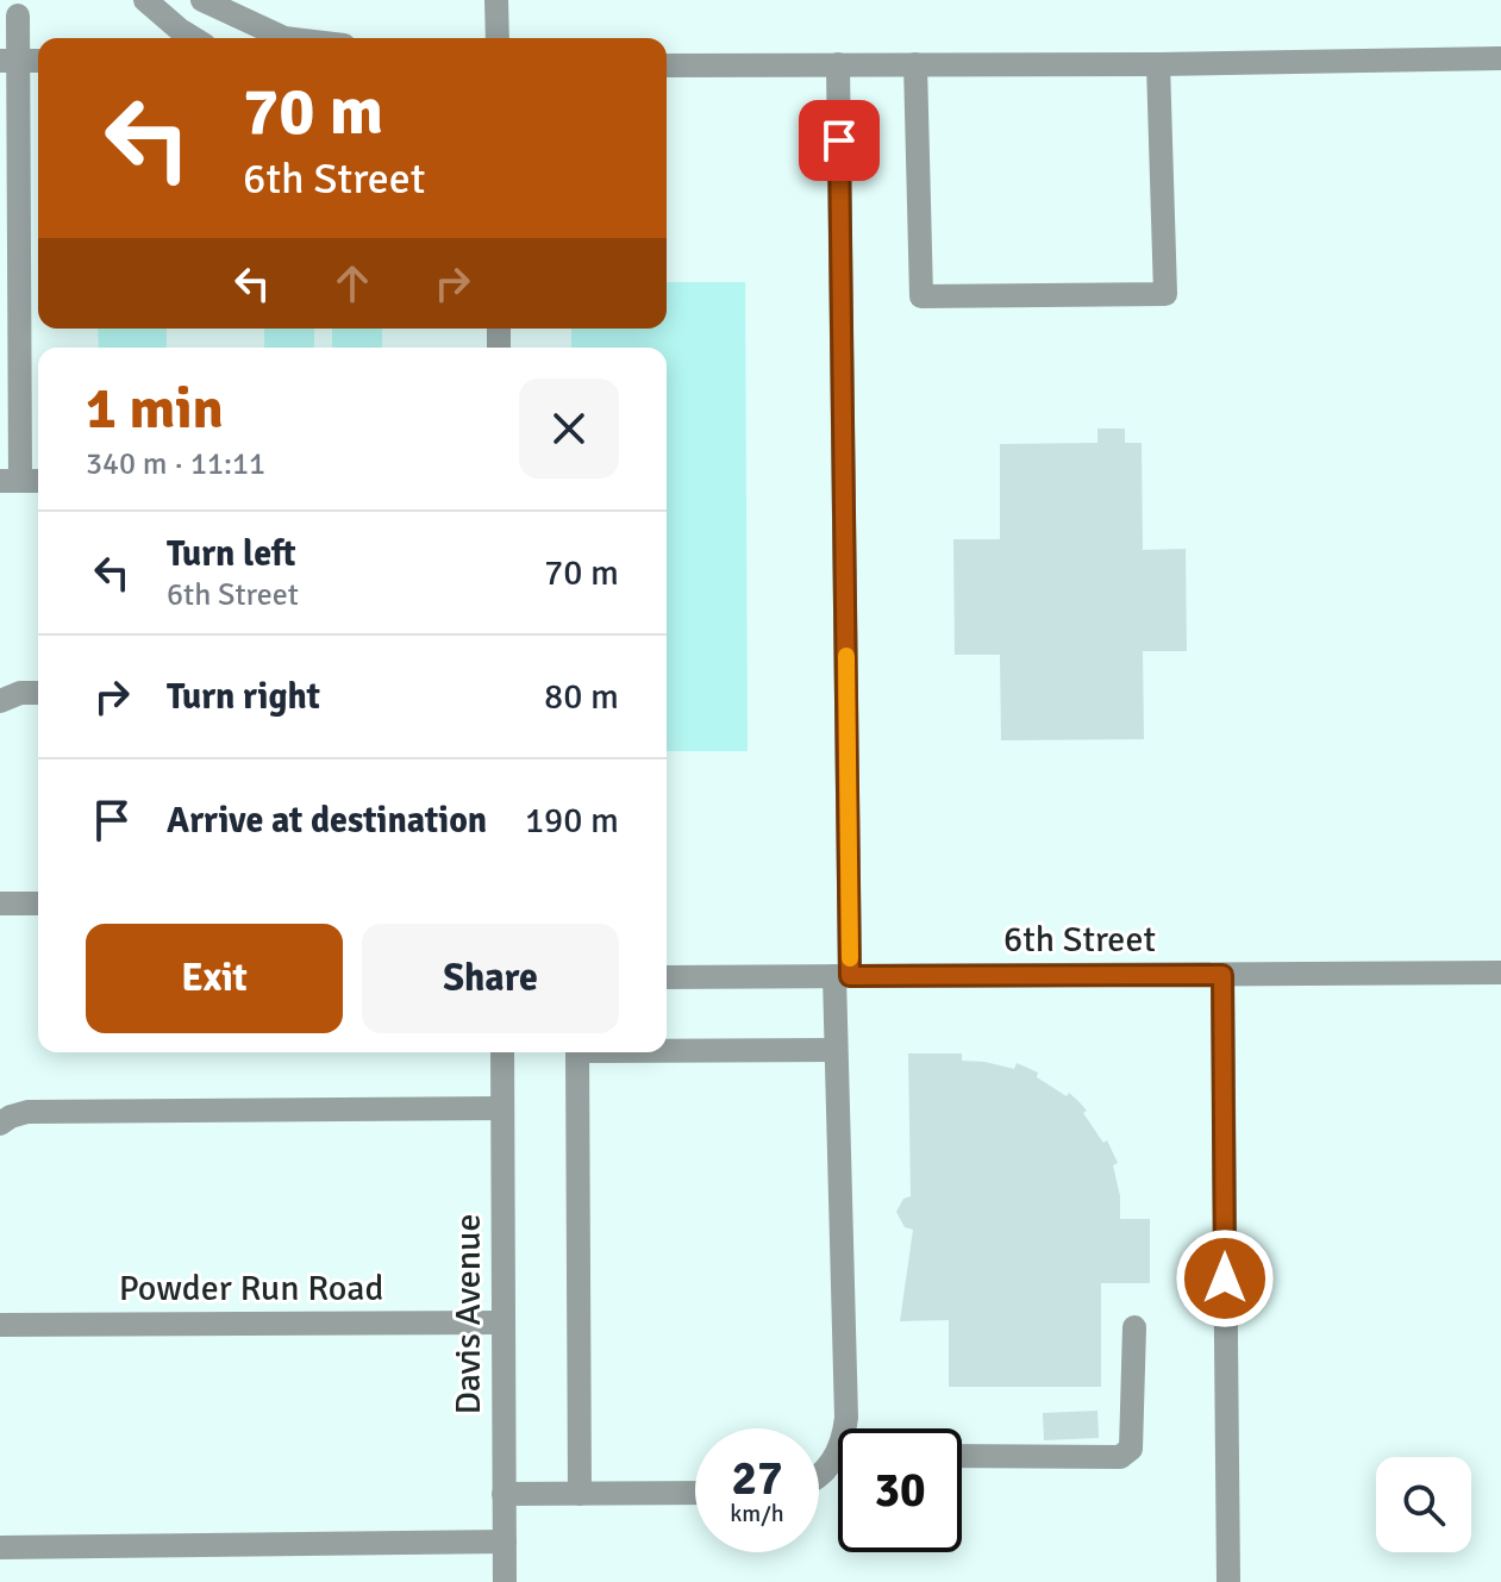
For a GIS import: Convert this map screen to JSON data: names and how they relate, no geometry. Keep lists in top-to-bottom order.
{
  "streets": {
    "street": ["6th Street", "Powder Run Road", "Davis Avenue"]
  },
  "crossings": [
    ["Powder Run Road", "Davis Avenue"]
  ],
  "page": {
    "turn": ["70 m", "6th Street"],
    "heading": ["1 min", "340 m · 11:11"],
    "list": [
      {
        "name": "Turn left",
        "note": "6th Street",
        "value": "70 m"
      },
      {
        "name": "Turn right",
        "value": "80 m"
      },
      {
        "name": "Arrive at destination",
        "value": "190 m"
      }
    ],
    "buttons": ["Exit", "Share"],
    "speed": "27 km/h",
    "limit": "30"
  }
}
